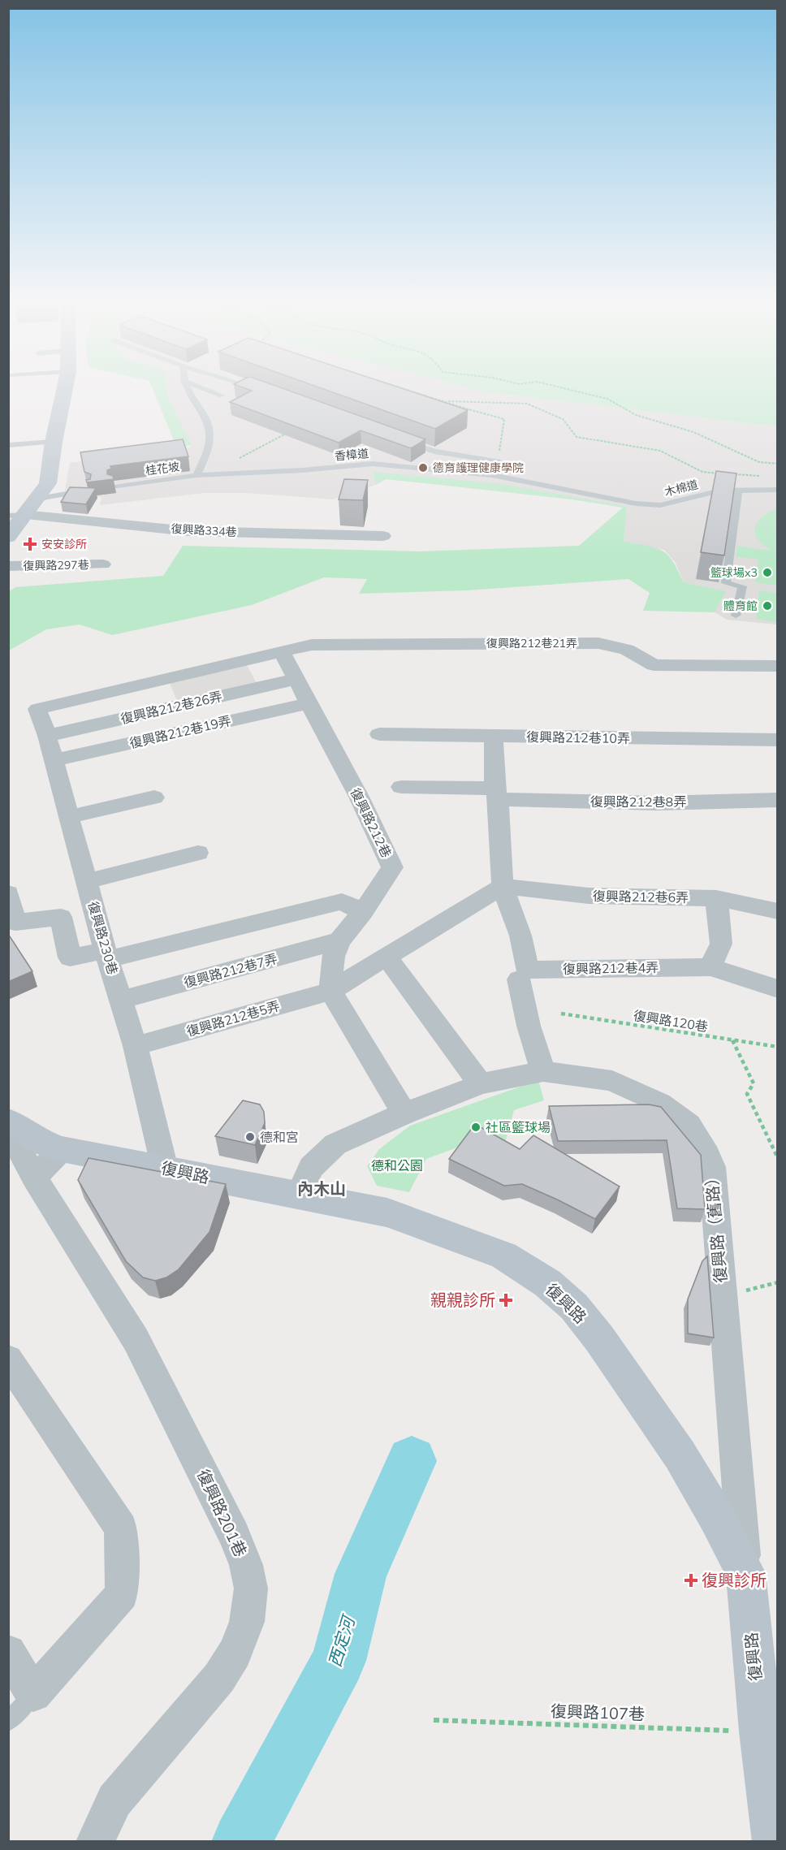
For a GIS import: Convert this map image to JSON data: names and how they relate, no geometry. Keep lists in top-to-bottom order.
{
  "streets": {
    "street": [
      "復興路334巷",
      "復興路297巷",
      "復興路212巷21弄",
      "復興路212巷26弄",
      "復興路212巷19弄",
      "復興路212巷10弄",
      "復興路212巷8弄",
      "復興路212巷",
      "復興路212巷6弄",
      "復興路230巷",
      "復興路212巷4弄",
      "復興路212巷7弄",
      "復興路212巷5弄",
      "復興路",
      "復興路（舊路）",
      "復興路201巷"
    ],
    "lane": ["香樟道", "桂花坡", "木棉道"],
    "path": ["復興路120巷", "復興路107巷"]
  },
  "crossings": [
    ["香樟道", "桂花坡"],
    ["香樟道", "木棉道"],
    ["復興路212巷21弄", "復興路212巷"],
    ["復興路212巷21弄", "復興路230巷"],
    ["復興路212巷26弄", "復興路212巷"],
    ["復興路212巷26弄", "復興路230巷"],
    ["復興路212巷19弄", "復興路212巷"],
    ["復興路212巷19弄", "復興路230巷"],
    ["復興路212巷", "復興路230巷"],
    ["復興路212巷", "復興路212巷7弄"],
    ["復興路212巷", "復興路212巷5弄"],
    ["復興路212巷6弄", "復興路212巷4弄"],
    ["復興路230巷", "復興路212巷7弄"],
    ["復興路230巷", "復興路212巷5弄"],
    ["復興路230巷", "復興路"],
    ["復興路", "復興路（舊路）"],
    ["復興路", "復興路107巷"]
  ],
  "districts": ["內木山"],
  "water": ["西定河"],
  "parks": ["德和公園"],
  "places": {
    "other": [
      "德育護理健康學院",
      "籃球場x3",
      "體育館",
      "社區籃球場",
      "德和宮"
    ],
    "health": ["安安診所", "親親診所", "復興診所"]
  }
}
